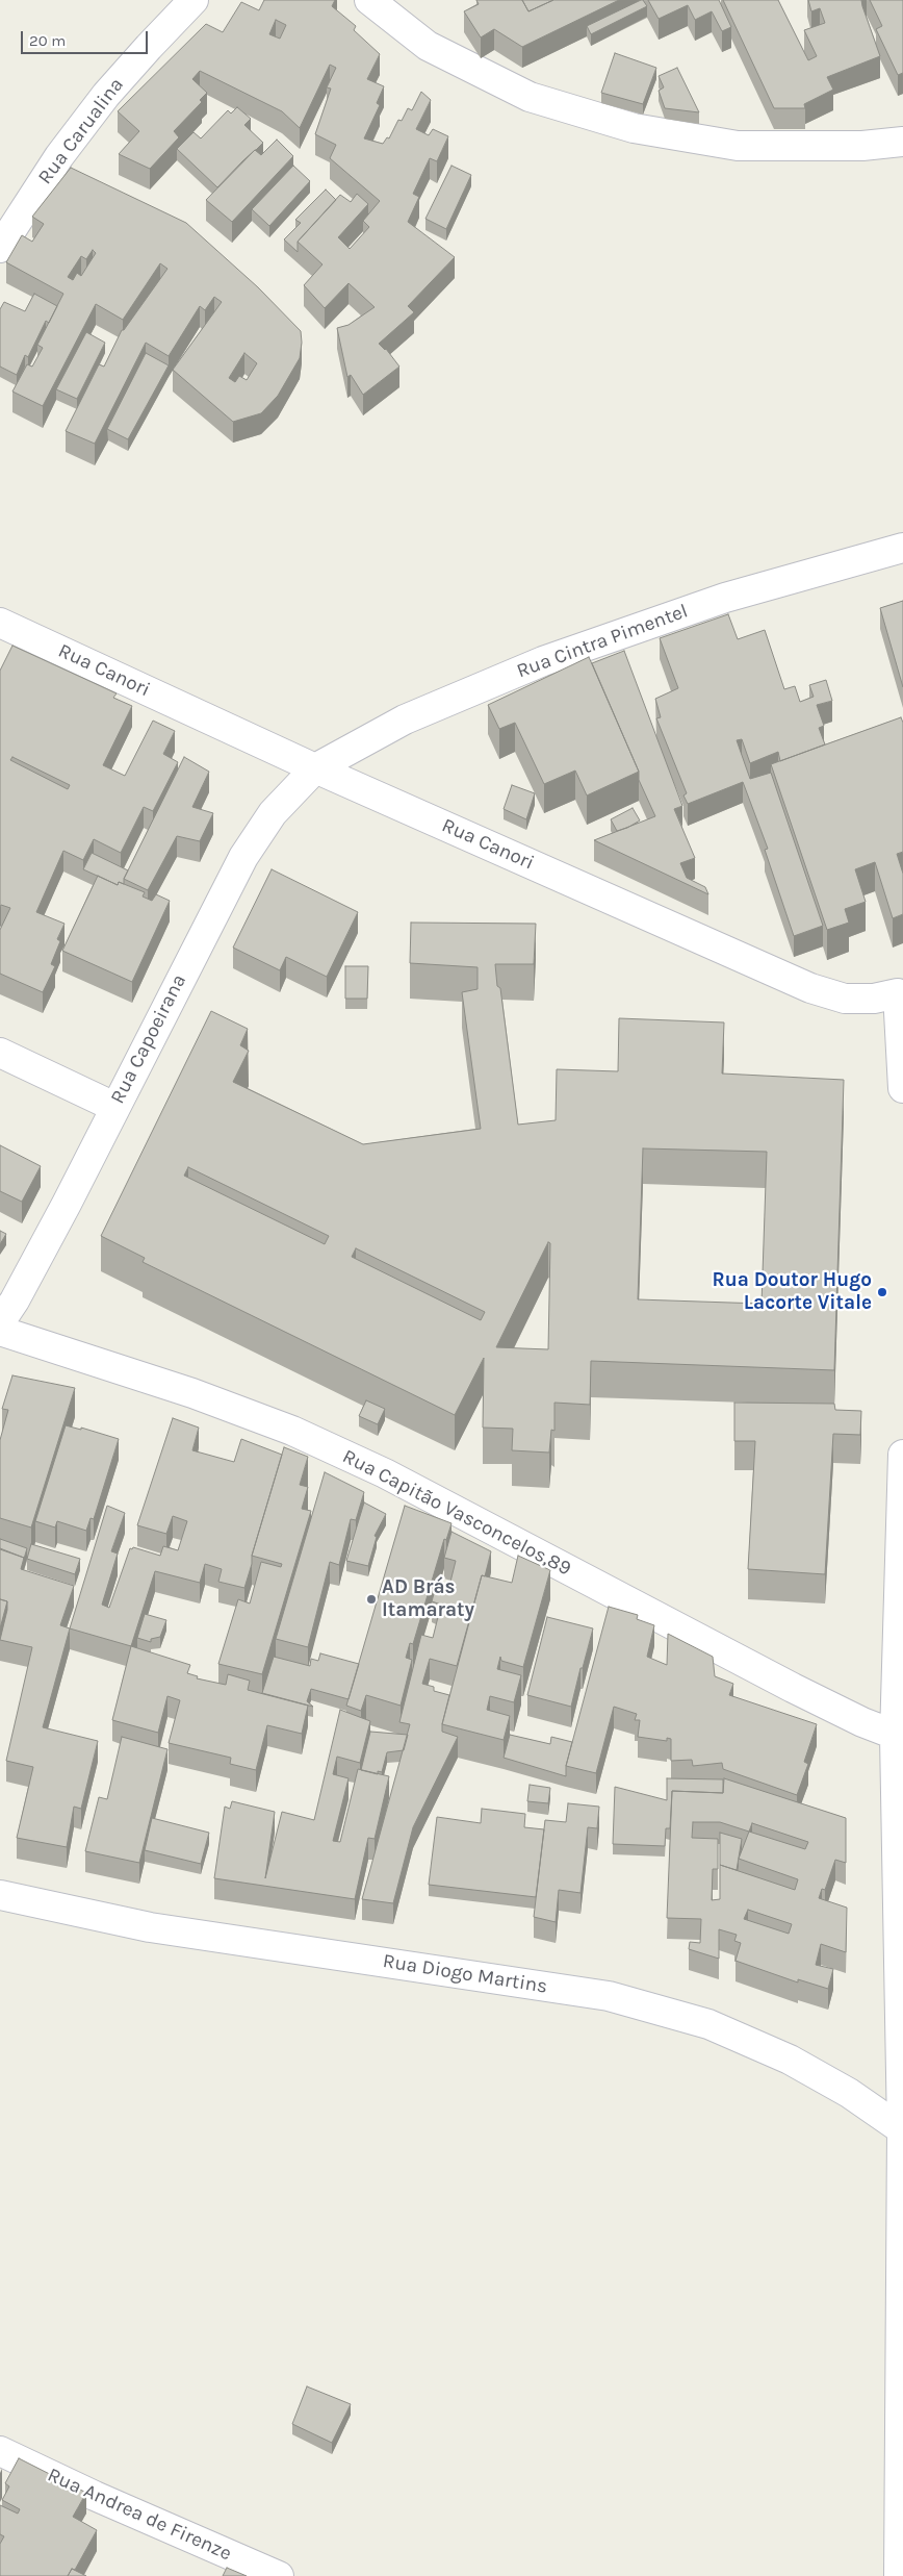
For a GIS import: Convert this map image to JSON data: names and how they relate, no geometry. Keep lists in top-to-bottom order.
{
  "streets": {
    "street": [
      "Rua Carualina",
      "Rua Cintra Pimentel",
      "Rua Canori",
      "Rua Capoeirana",
      "Rua Capitão Vasconcelos,89",
      "Rua Diogo Martins",
      "Rua Andrea de Firenze"
    ]
  },
  "crossings": [
    ["Rua Cintra Pimentel", "Rua Canori"],
    ["Rua Cintra Pimentel", "Rua Capoeirana"],
    ["Rua Canori", "Rua Capoeirana"]
  ],
  "places": ["Rua Doutor Hugo Lacorte Vitale", "AD Brás Itamaraty"],
  "scale_bar": "20 m"
}
